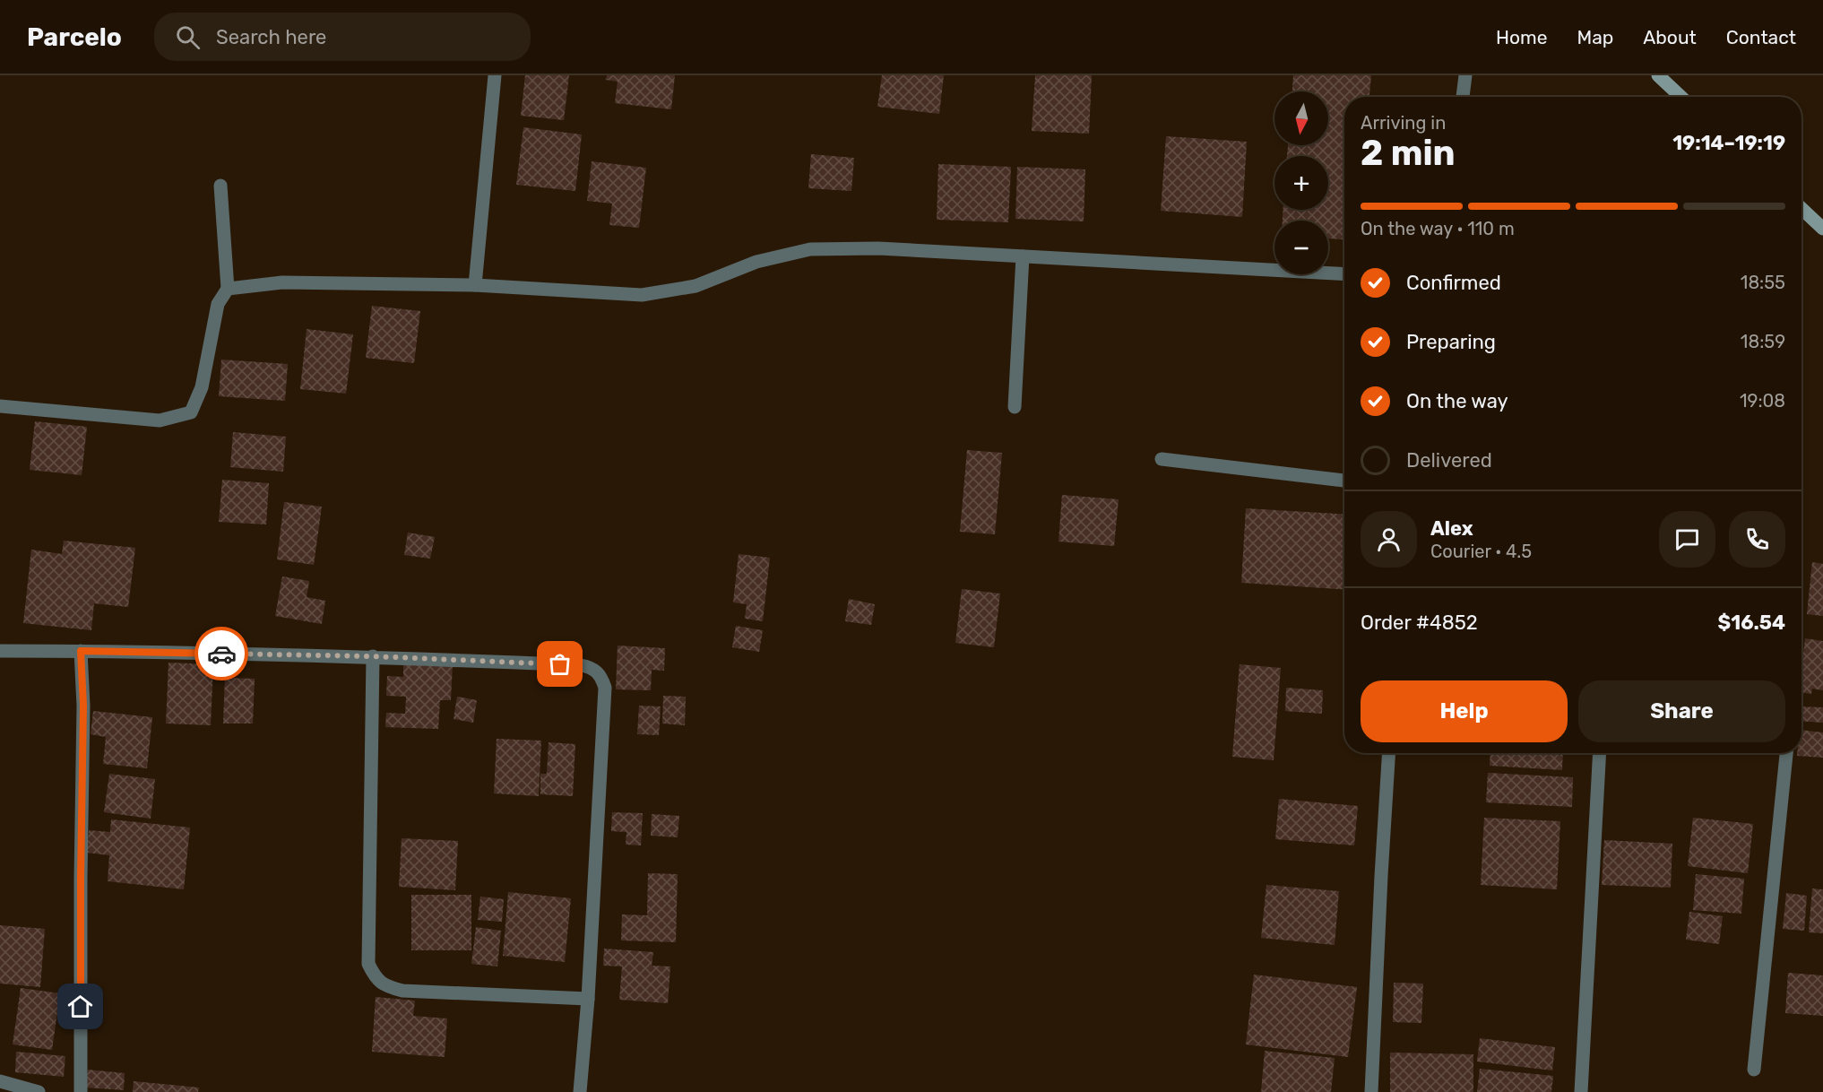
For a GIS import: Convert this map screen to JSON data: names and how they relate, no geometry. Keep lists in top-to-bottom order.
{
  "north": "bottom",
  "page": {
    "header": "Parcelo",
    "search": "Search here",
    "nav": [
      "Home",
      "Map",
      "About",
      "Contact"
    ],
    "map_buttons": ["+", "−"],
    "heading": ["2 min", "Arriving in", "19:14–19:19"],
    "panel": [
      "Alex",
      "Courier · 4.5",
      "Order #4852",
      "$16.54"
    ],
    "bar": "On the way · 110 m",
    "list": [
      ["Confirmed", "18:55"],
      ["Preparing", "18:59"],
      ["On the way", "19:08"],
      "Delivered"
    ],
    "buttons": ["Help", "Share"]
  }
}
